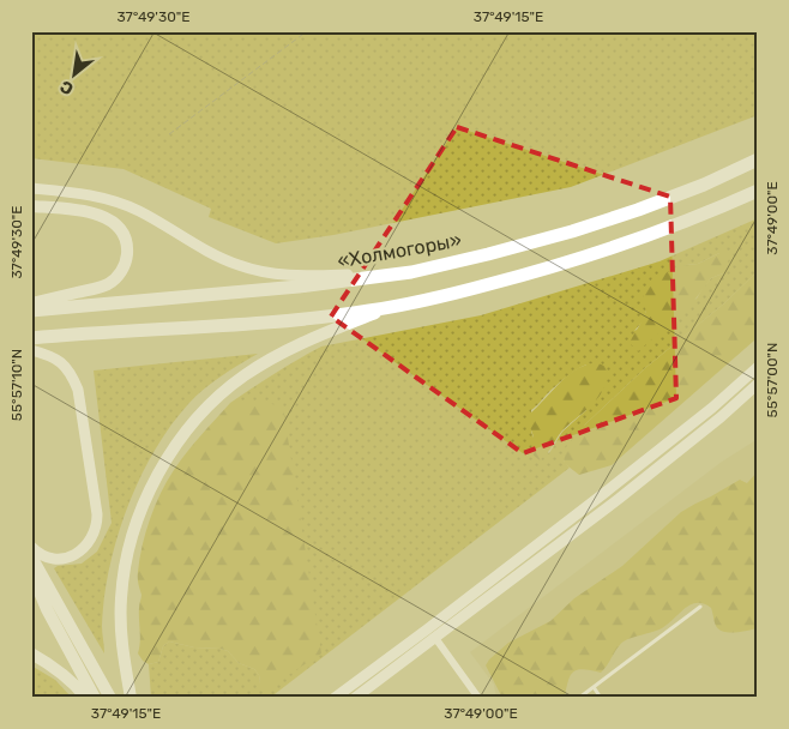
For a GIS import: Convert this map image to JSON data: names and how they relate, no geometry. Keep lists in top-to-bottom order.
{
  "streets": {
    "highway": ["«Холмогоры»"]
  },
  "north": "bottom left",
  "coordinates": [
    "37°49'30\"E",
    "37°49'15\"E",
    "37°49'00\"E",
    "55°57'00\"N",
    "55°57'10\"N"
  ]
}
